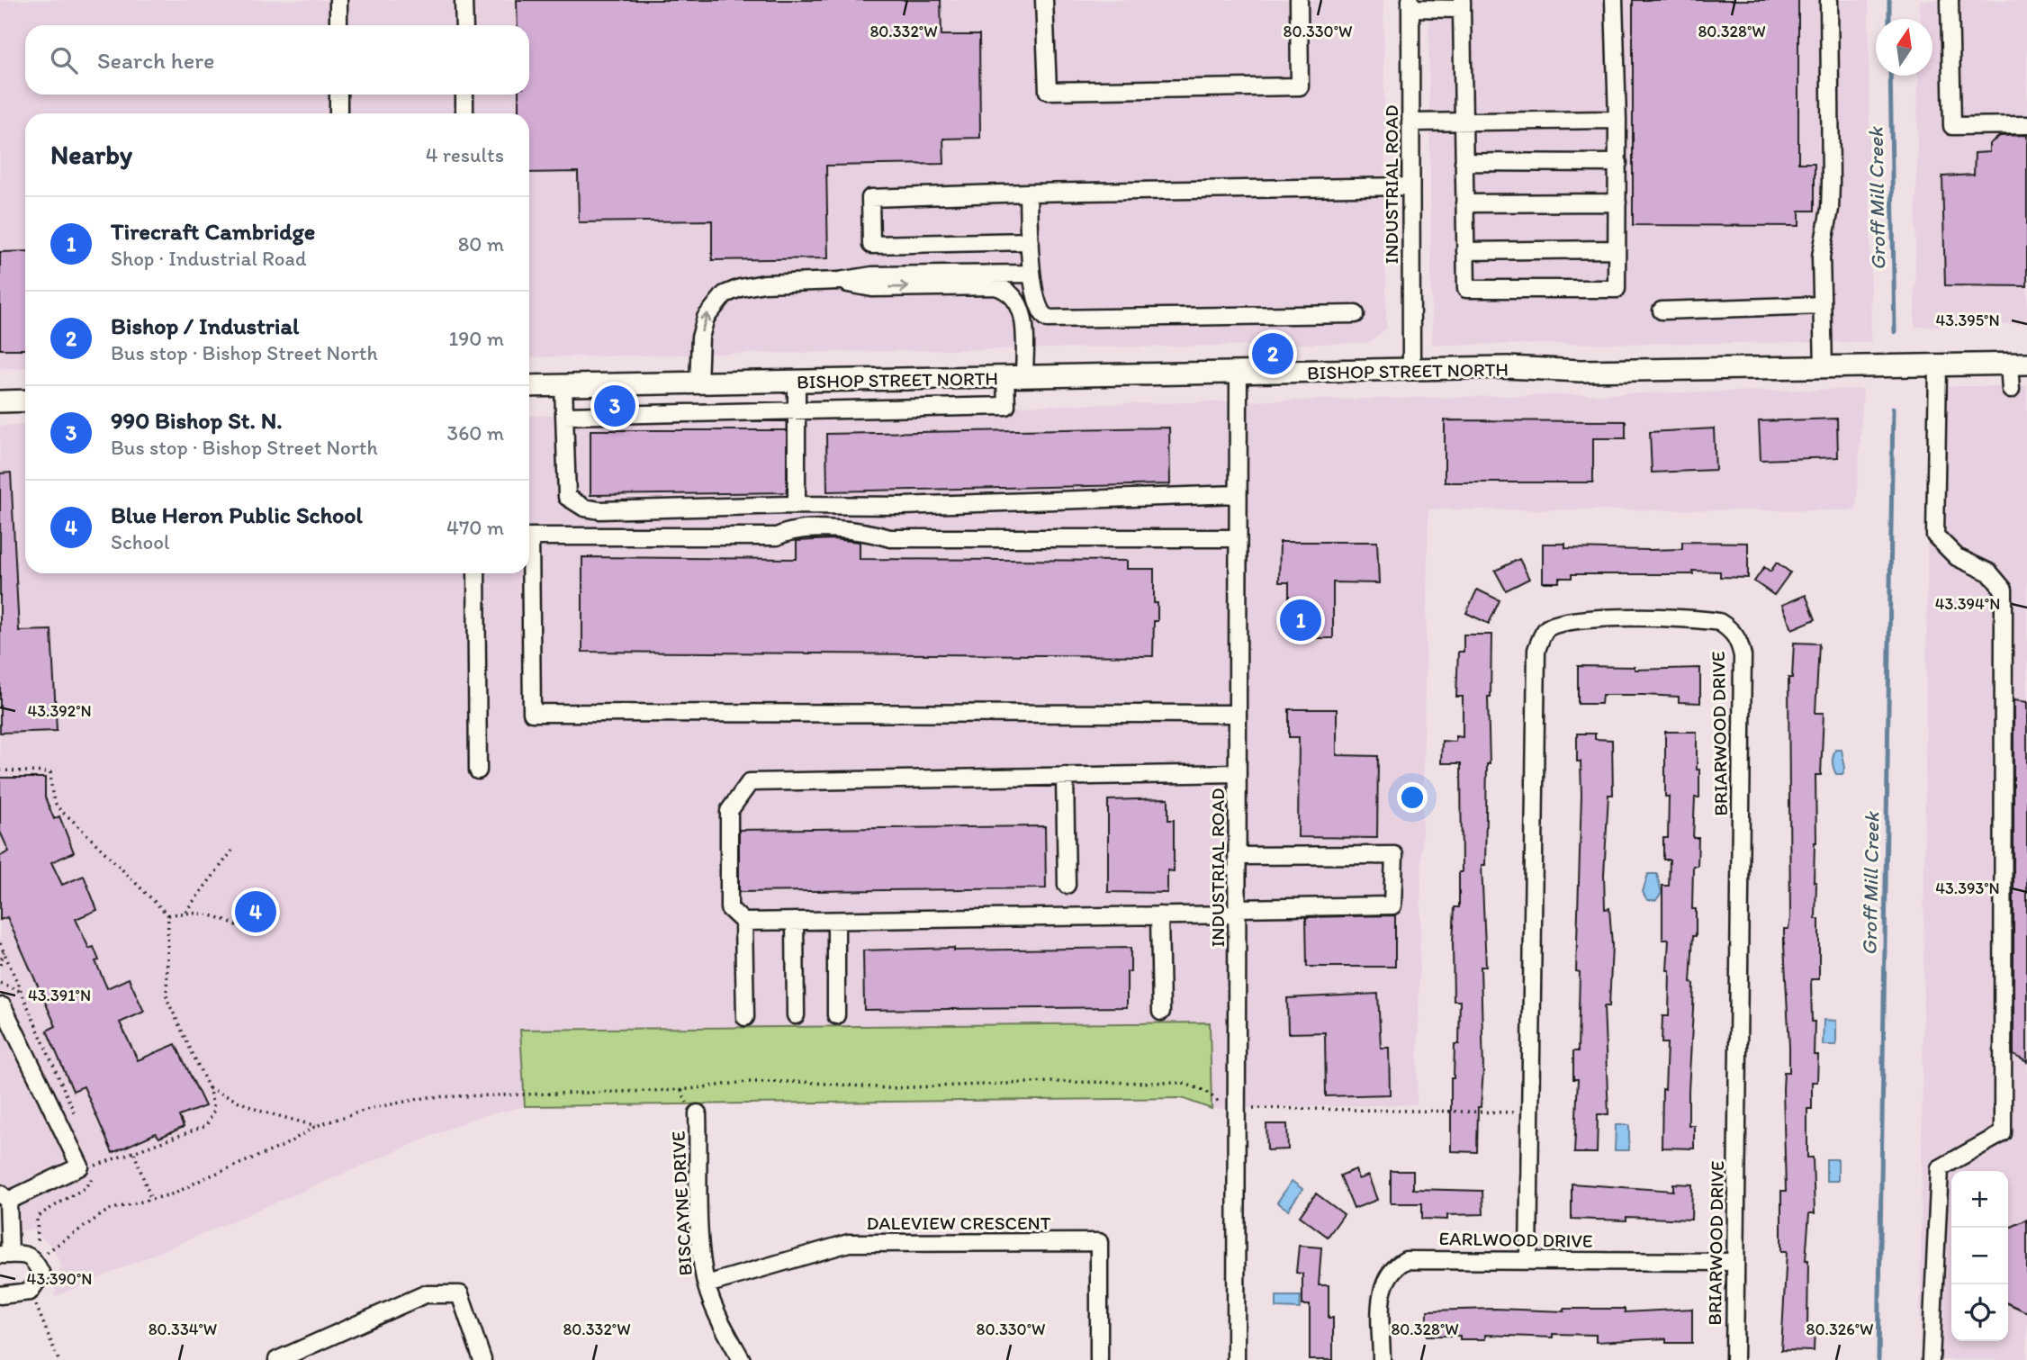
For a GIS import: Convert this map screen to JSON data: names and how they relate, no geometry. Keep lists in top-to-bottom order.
{
  "streets": {
    "main road": ["BISHOP STREET NORTH"],
    "street": [
      "INDUSTRIAL ROAD",
      "BRIARWOOD DRIVE",
      "BISCAYNE DRIVE",
      "DALEVIEW CRESCENT",
      "EARLWOOD DRIVE"
    ]
  },
  "crossings": [
    ["INDUSTRIAL ROAD", "BISHOP STREET NORTH"],
    ["BRIARWOOD DRIVE", "EARLWOOD DRIVE"],
    ["BISCAYNE DRIVE", "DALEVIEW CRESCENT"]
  ],
  "water": ["Groff Mill Creek"],
  "north": "top",
  "page": {
    "search": "Search here",
    "heading": ["Nearby", "4 results"],
    "list": [
      {
        "mark": "1",
        "name": "Tirecraft Cambridge",
        "note": "Shop · Industrial Road",
        "value": "80 m"
      },
      {
        "mark": "2",
        "name": "Bishop / Industrial",
        "note": "Bus stop · Bishop Street North",
        "value": "190 m"
      },
      {
        "mark": "3",
        "name": "990 Bishop St. N.",
        "note": "Bus stop · Bishop Street North",
        "value": "360 m"
      },
      {
        "mark": "4",
        "name": "Blue Heron Public School",
        "note": "School",
        "value": "470 m"
      }
    ],
    "pins": [
      "2",
      "3",
      "1",
      "4"
    ],
    "map_buttons": ["+", "−"]
  },
  "coordinates": [
    "80.330°W",
    "80.328°W",
    "80.332°W",
    "43.395°N",
    "43.394°N",
    "43.392°N",
    "43.393°N",
    "43.391°N",
    "43.390°N",
    "80.334°W",
    "80.326°W"
  ]
}
